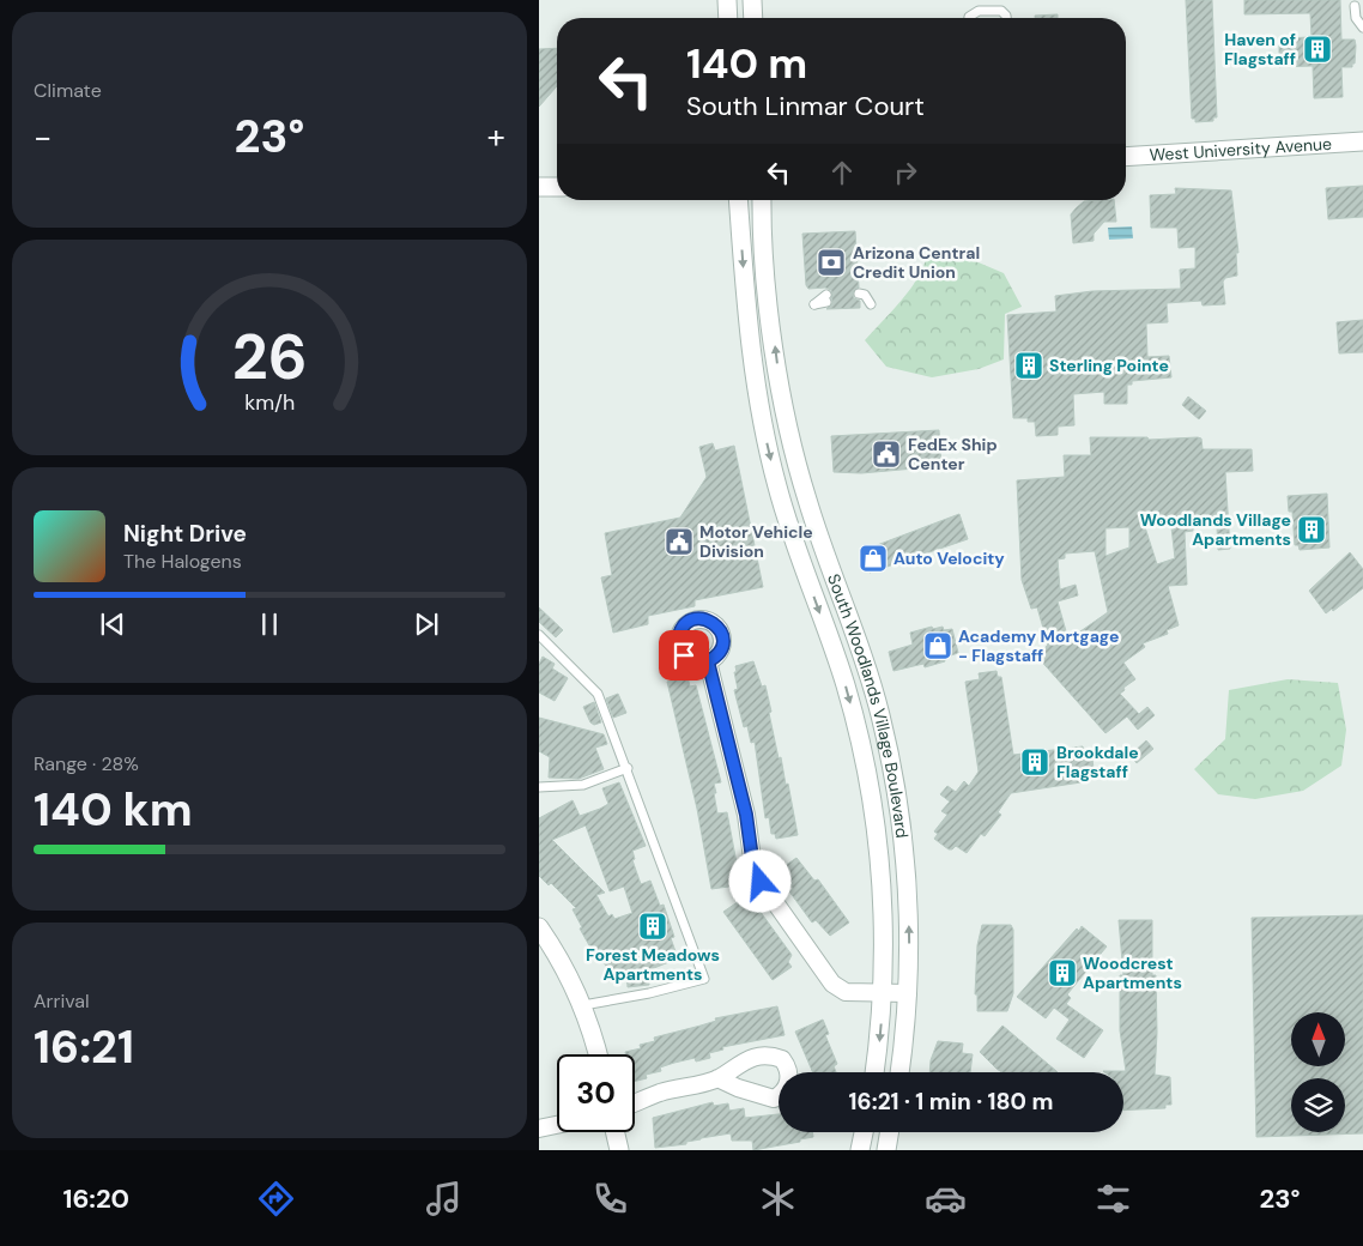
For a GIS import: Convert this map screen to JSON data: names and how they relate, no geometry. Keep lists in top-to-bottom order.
{
  "streets": {
    "street": ["West University Avenue", "South Woodlands Village Boulevard"]
  },
  "places": {
    "building": [
      "Haven of Flagstaff",
      "Sterling Pointe",
      "Woodlands Village Apartments",
      "Brookdale Flagstaff",
      "Forest Meadows Apartments",
      "Woodcrest Apartments"
    ],
    "bank": ["Arizona Central Credit Union"],
    "public building": ["FedEx Ship Center", "Motor Vehicle Division"],
    "shop": ["Auto Velocity", "Academy Mortgage - Flagstaff"]
  },
  "north": "top",
  "page": {
    "tile": [
      "Climate",
      ["Range · 28%", "140 km"],
      ["Arrival", "16:21"]
    ],
    "turn": ["140 m", "South Linmar Court"],
    "heat": ["−", "23°", "+"],
    "song": ["Night Drive", "The Halogens"],
    "limit": "30",
    "trip": "16:21 · 1 min · 180 m",
    "tabs": ["16:20", "23°"],
    "gauge": ["26", "km/h"]
  }
}
